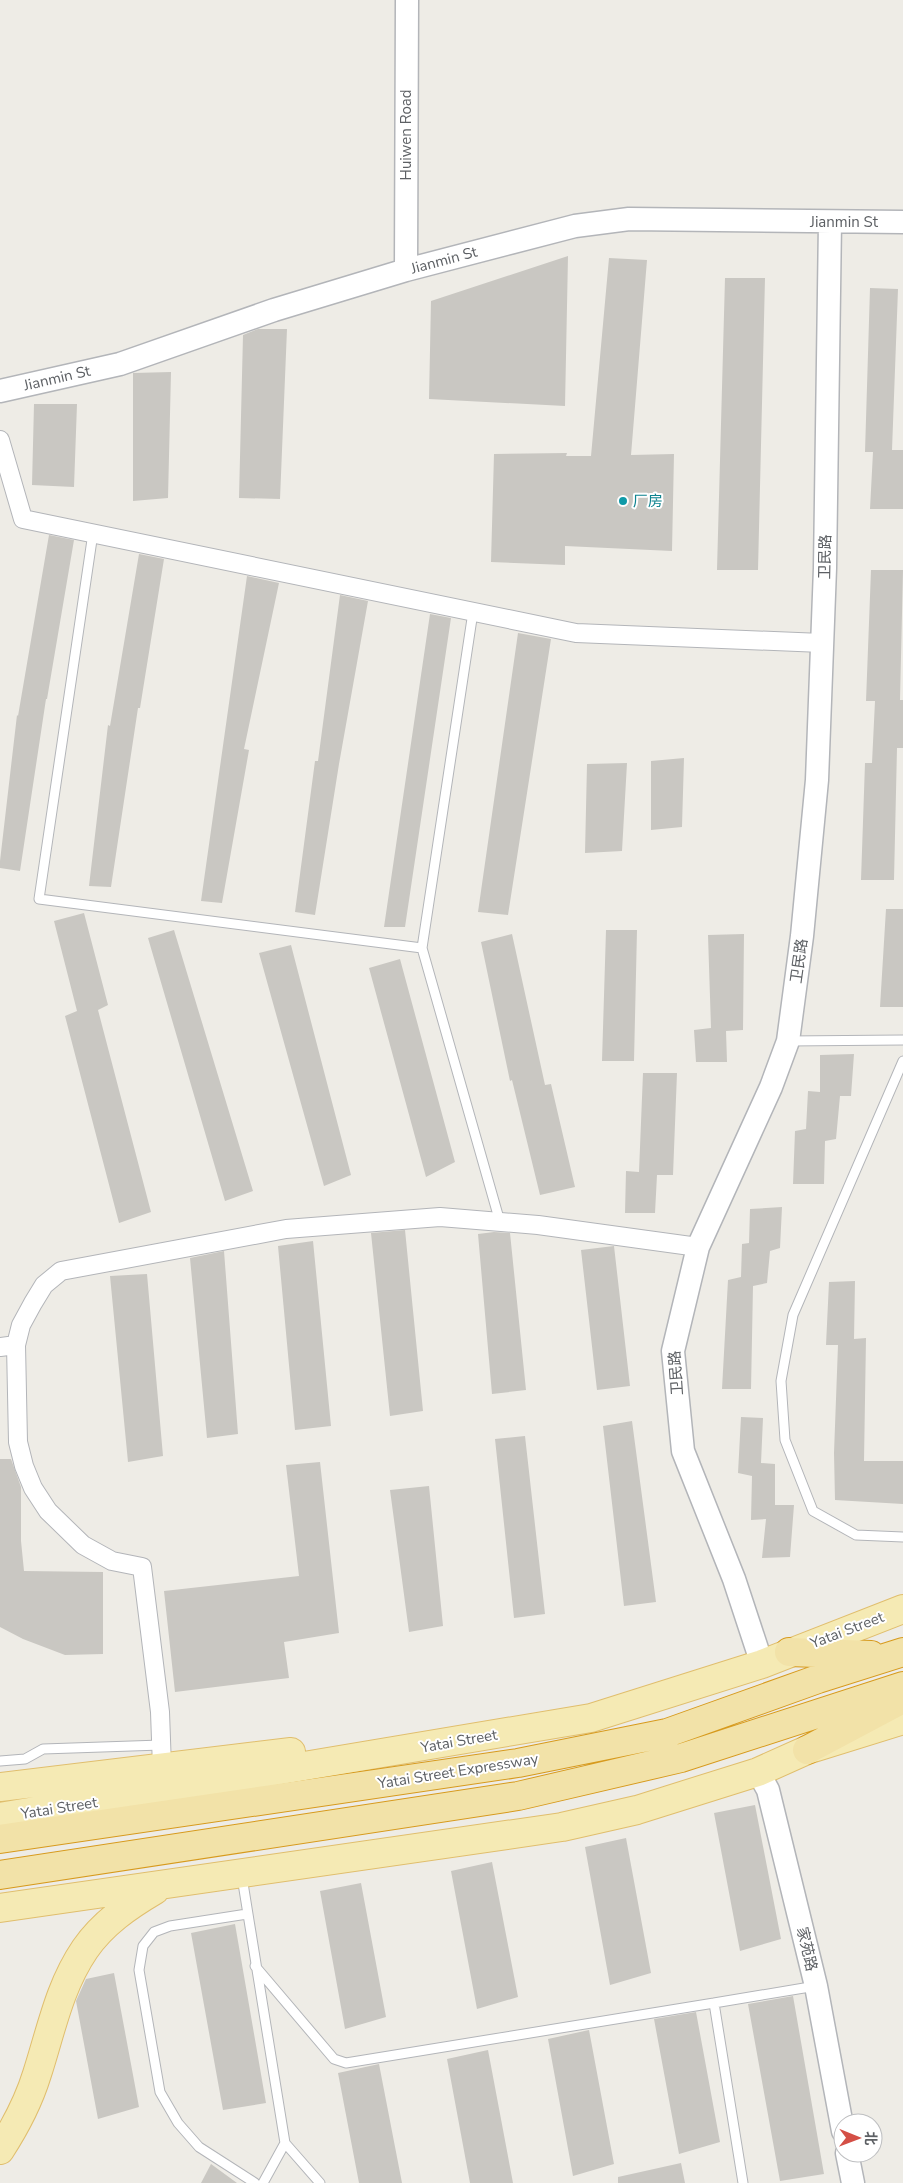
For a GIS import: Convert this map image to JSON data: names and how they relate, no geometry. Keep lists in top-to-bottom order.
{
  "streets": {
    "highway": ["Yatai Street Expressway"],
    "main road": ["Yatai Street"],
    "street": [
      "Huiwen Road",
      "Jianmin St",
      "卫民路",
      "家苑路"
    ]
  },
  "crossings": [
    ["Huiwen Road", "Jianmin St"],
    ["Jianmin St", "卫民路"],
    ["卫民路", "Yatai Street"]
  ],
  "places": ["厂房"],
  "north": "right"
}
